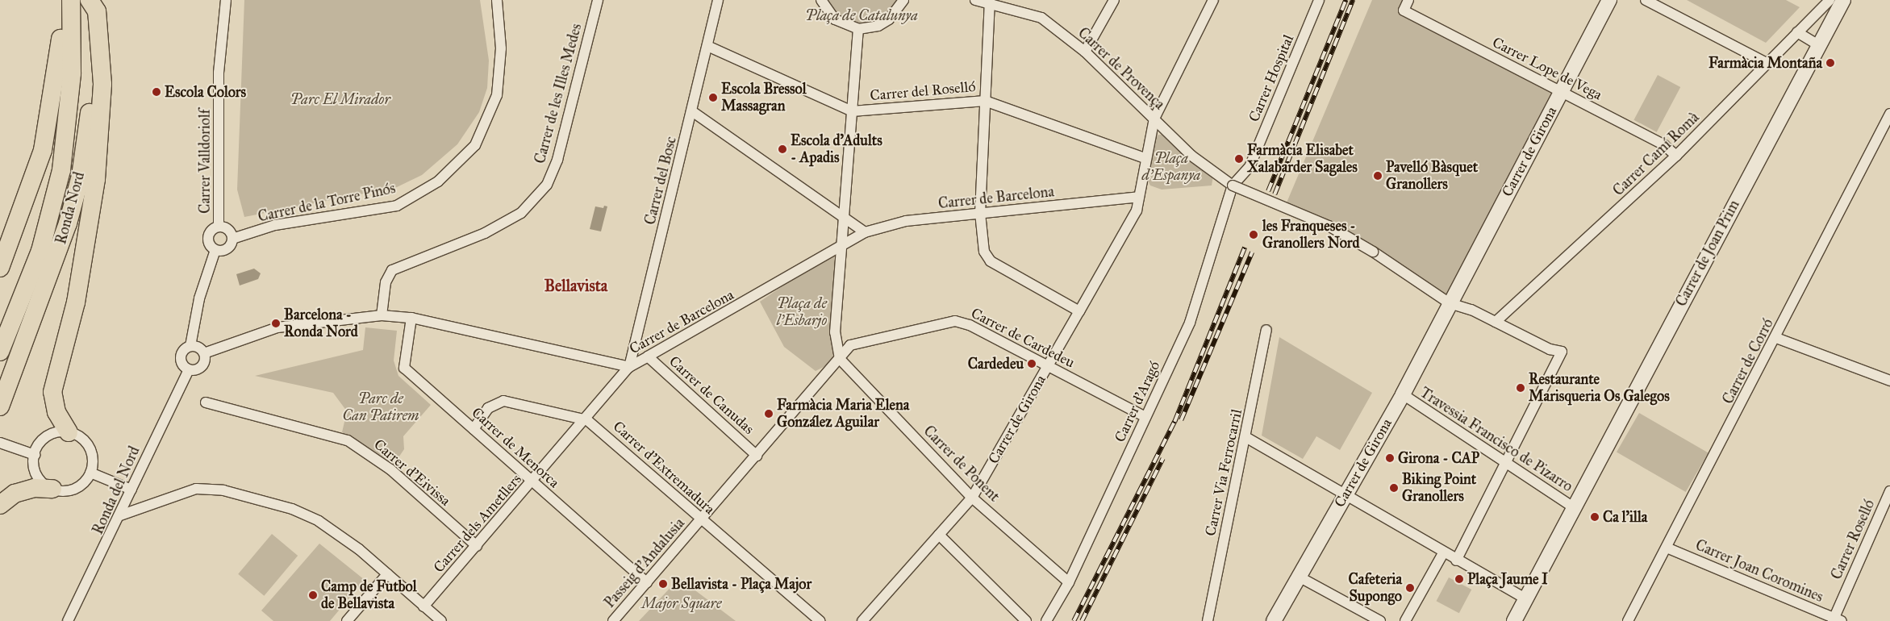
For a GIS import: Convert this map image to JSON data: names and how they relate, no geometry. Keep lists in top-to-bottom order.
{
  "streets": {
    "highway": ["Ronda Nord"],
    "street": [
      "Carrer de Provença",
      "Carrer Lope de Vega",
      "Carrer Hospital",
      "Carrer del Roselló",
      "Carrer de les Illes Medes",
      "Carrer de Girona",
      "Carrer Camí Romà",
      "Carrer Valldoriolf",
      "Carrer del Bosc",
      "Carrer de Barcelona",
      "Carrer de la Torre Pinós",
      "Carrer de Joan Prim",
      "Carrer de Cardedeu",
      "Carrer de Corró",
      "Carrer de Canudas",
      "Carrer d'Aragó",
      "Travessia Francisco de Pizarro",
      "Carrer de Menorca",
      "Carrer de Ponent",
      "Carrer d'Extremadura",
      "Carrer d'Eivissa",
      "Carrer Via Ferrocarril",
      "Ronda del Nord",
      "Carrer dels Ametllers",
      "Carrer Roselló",
      "Passeig d'Andalusia",
      "Carrer Joan Coromines"
    ]
  },
  "crossings": [
    ["Carrer de Provença", "Carrer Hospital"],
    ["Carrer de Provença", "Carrer de Girona"],
    ["Carrer de Provença", "Carrer d'Aragó"],
    ["Carrer Lope de Vega", "Carrer de Girona"],
    ["Carrer Lope de Vega", "Carrer Camí Romà"],
    ["Carrer Hospital", "Carrer d'Aragó"],
    ["Carrer del Roselló", "Carrer de Girona"],
    ["Carrer del Roselló", "Carrer del Bosc"],
    ["Carrer de les Illes Medes", "Carrer de Barcelona"],
    ["Carrer de Girona", "Carrer de Barcelona"],
    ["Carrer de Girona", "Carrer de Cardedeu"],
    ["Carrer de Girona", "Travessia Francisco de Pizarro"],
    ["Carrer de Girona", "Carrer de Ponent"],
    ["Carrer Valldoriolf", "Carrer de la Torre Pinós"],
    ["Carrer del Bosc", "Carrer de Barcelona"],
    ["Carrer del Bosc", "Carrer dels Ametllers"],
    ["Carrer de Barcelona", "Carrer de Canudas"],
    ["Carrer de Barcelona", "Carrer de Menorca"],
    ["Carrer de Barcelona", "Ronda del Nord"],
    ["Carrer de Barcelona", "Carrer dels Ametllers"],
    ["Carrer de Joan Prim", "Travessia Francisco de Pizarro"],
    ["Carrer de Cardedeu", "Carrer d'Aragó"],
    ["Carrer de Cardedeu", "Carrer de Ponent"],
    ["Carrer de Cardedeu", "Passeig d'Andalusia"],
    ["Carrer de Corró", "Carrer Joan Coromines"],
    ["Carrer de Canudas", "Passeig d'Andalusia"],
    ["Carrer d'Aragó", "Carrer de Ponent"],
    ["Carrer de Menorca", "Carrer d'Extremadura"],
    ["Carrer de Menorca", "Carrer dels Ametllers"],
    ["Carrer de Menorca", "Passeig d'Andalusia"],
    ["Carrer de Ponent", "Passeig d'Andalusia"],
    ["Carrer d'Extremadura", "Carrer dels Ametllers"],
    ["Carrer d'Extremadura", "Passeig d'Andalusia"],
    ["Carrer d'Eivissa", "Carrer dels Ametllers"],
    ["Carrer Roselló", "Carrer Joan Coromines"]
  ],
  "districts": ["Bellavista"],
  "parks": [
    "Plaça de Catalunya",
    "Parc El Mirador",
    "Plaça d'Espanya",
    "Plaça de l'Esbarjo",
    "Parc de Can Patirem",
    "Major Square"
  ],
  "places": [
    "Farmàcia Montaña",
    "Escola Colors",
    "Escola Bressol Massagran",
    "Escola d'Adults - Apadis",
    "Farmàcia Elisabet Xalabarder Sagales",
    "Pavelló Bàsquet Granollers",
    "les Franqueses - Granollers Nord",
    "Barcelona - Ronda Nord",
    "Cardedeu",
    "Restaurante Marisqueria Os Galegos",
    "Farmàcia Maria Elena González Aguilar",
    "Girona - CAP",
    "Biking Point Granollers",
    "Ca l'illa",
    "Plaça Jaume I",
    "Bellavista - Plaça Major",
    "Cafeteria Supongo",
    "Camp de Futbol de Bellavista"
  ]
}
